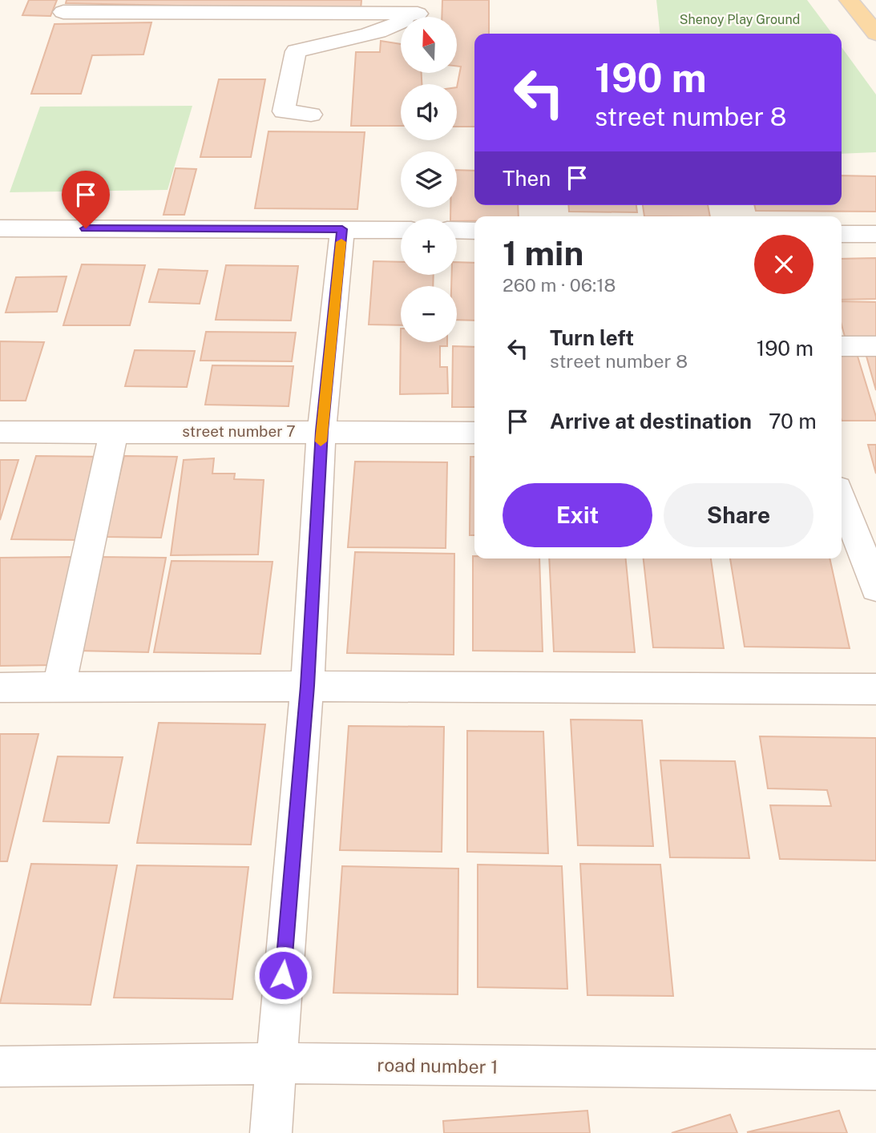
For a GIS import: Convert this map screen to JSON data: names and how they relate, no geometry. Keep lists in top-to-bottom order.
{
  "streets": {
    "street": ["street number 7", "road number 1"]
  },
  "parks": ["Shenoy Play Ground"],
  "north": "top",
  "page": {
    "map_buttons": ["+", "−"],
    "turn": ["190 m", "street number 8"],
    "then": "Then",
    "heading": ["1 min", "260 m · 06:18"],
    "list": [
      {
        "name": "Turn left",
        "note": "street number 8",
        "value": "190 m"
      },
      {
        "name": "Arrive at destination",
        "value": "70 m"
      }
    ],
    "buttons": ["Exit", "Share"]
  }
}
